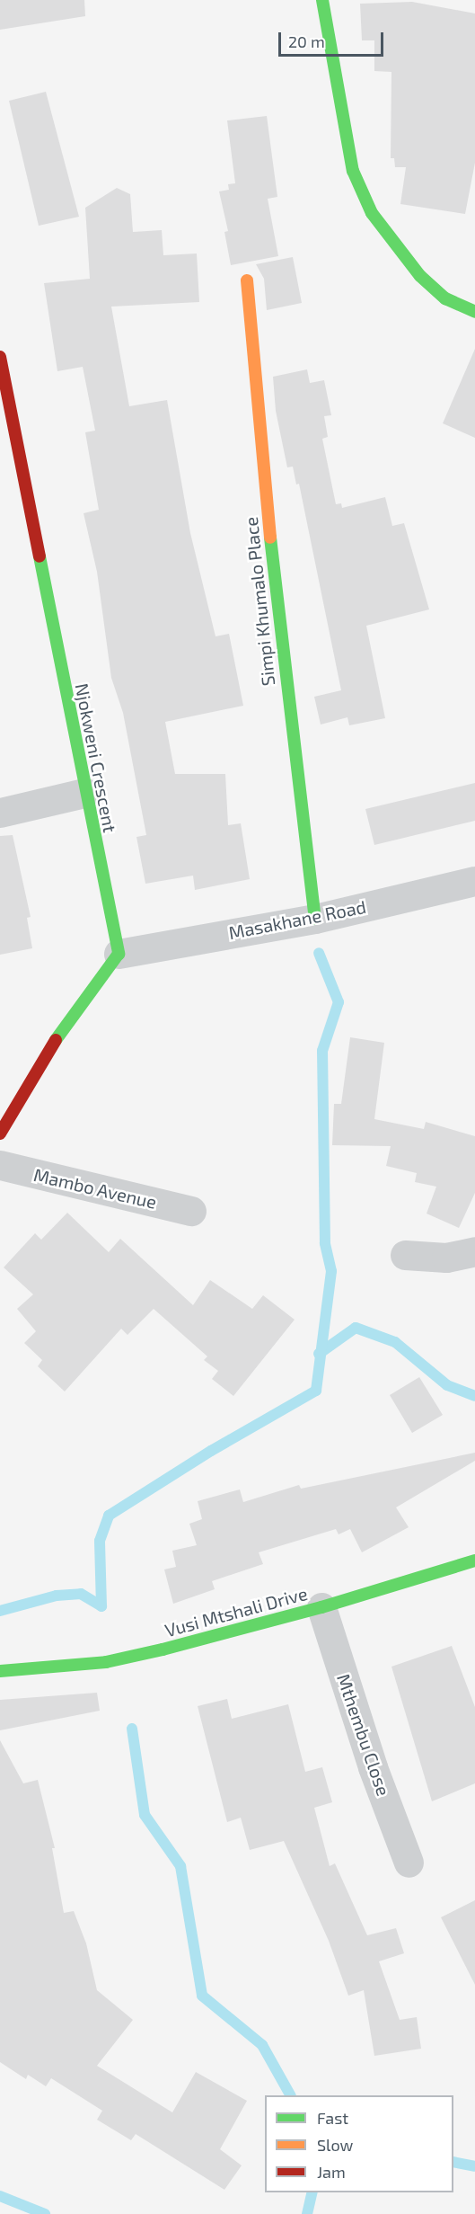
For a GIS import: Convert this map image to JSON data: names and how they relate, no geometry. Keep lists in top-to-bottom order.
{
  "streets": {
    "street": [
      "Simpi Khumalo Place",
      "Njokweni Crescent",
      "Masakhane Road",
      "Mambo Avenue",
      "Vusi Mtshali Drive",
      "Mthembu Close"
    ]
  },
  "crossings": [
    ["Simpi Khumalo Place", "Masakhane Road"],
    ["Njokweni Crescent", "Masakhane Road"],
    ["Vusi Mtshali Drive", "Mthembu Close"]
  ],
  "legend": ["Fast", "Slow", "Jam"],
  "scale_bar": "20 m"
}
